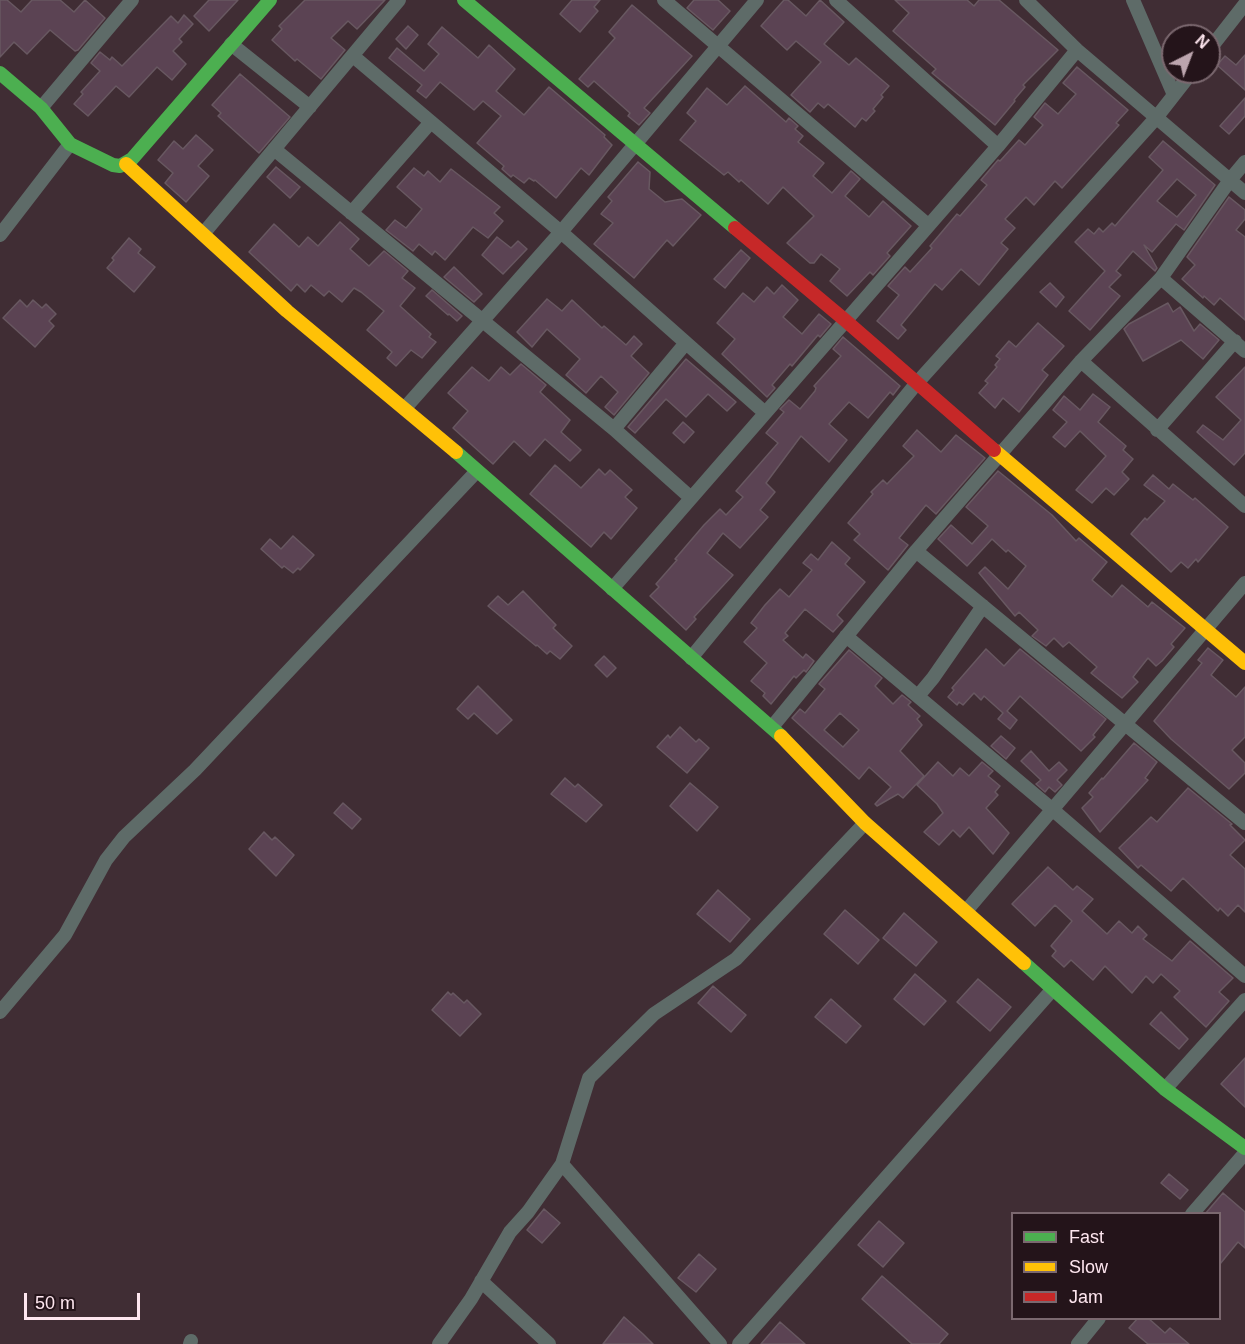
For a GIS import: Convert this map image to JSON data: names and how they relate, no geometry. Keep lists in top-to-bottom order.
{
  "legend": ["Fast", "Slow", "Jam"],
  "scale_bar": "50 m",
  "north": "top right"
}
